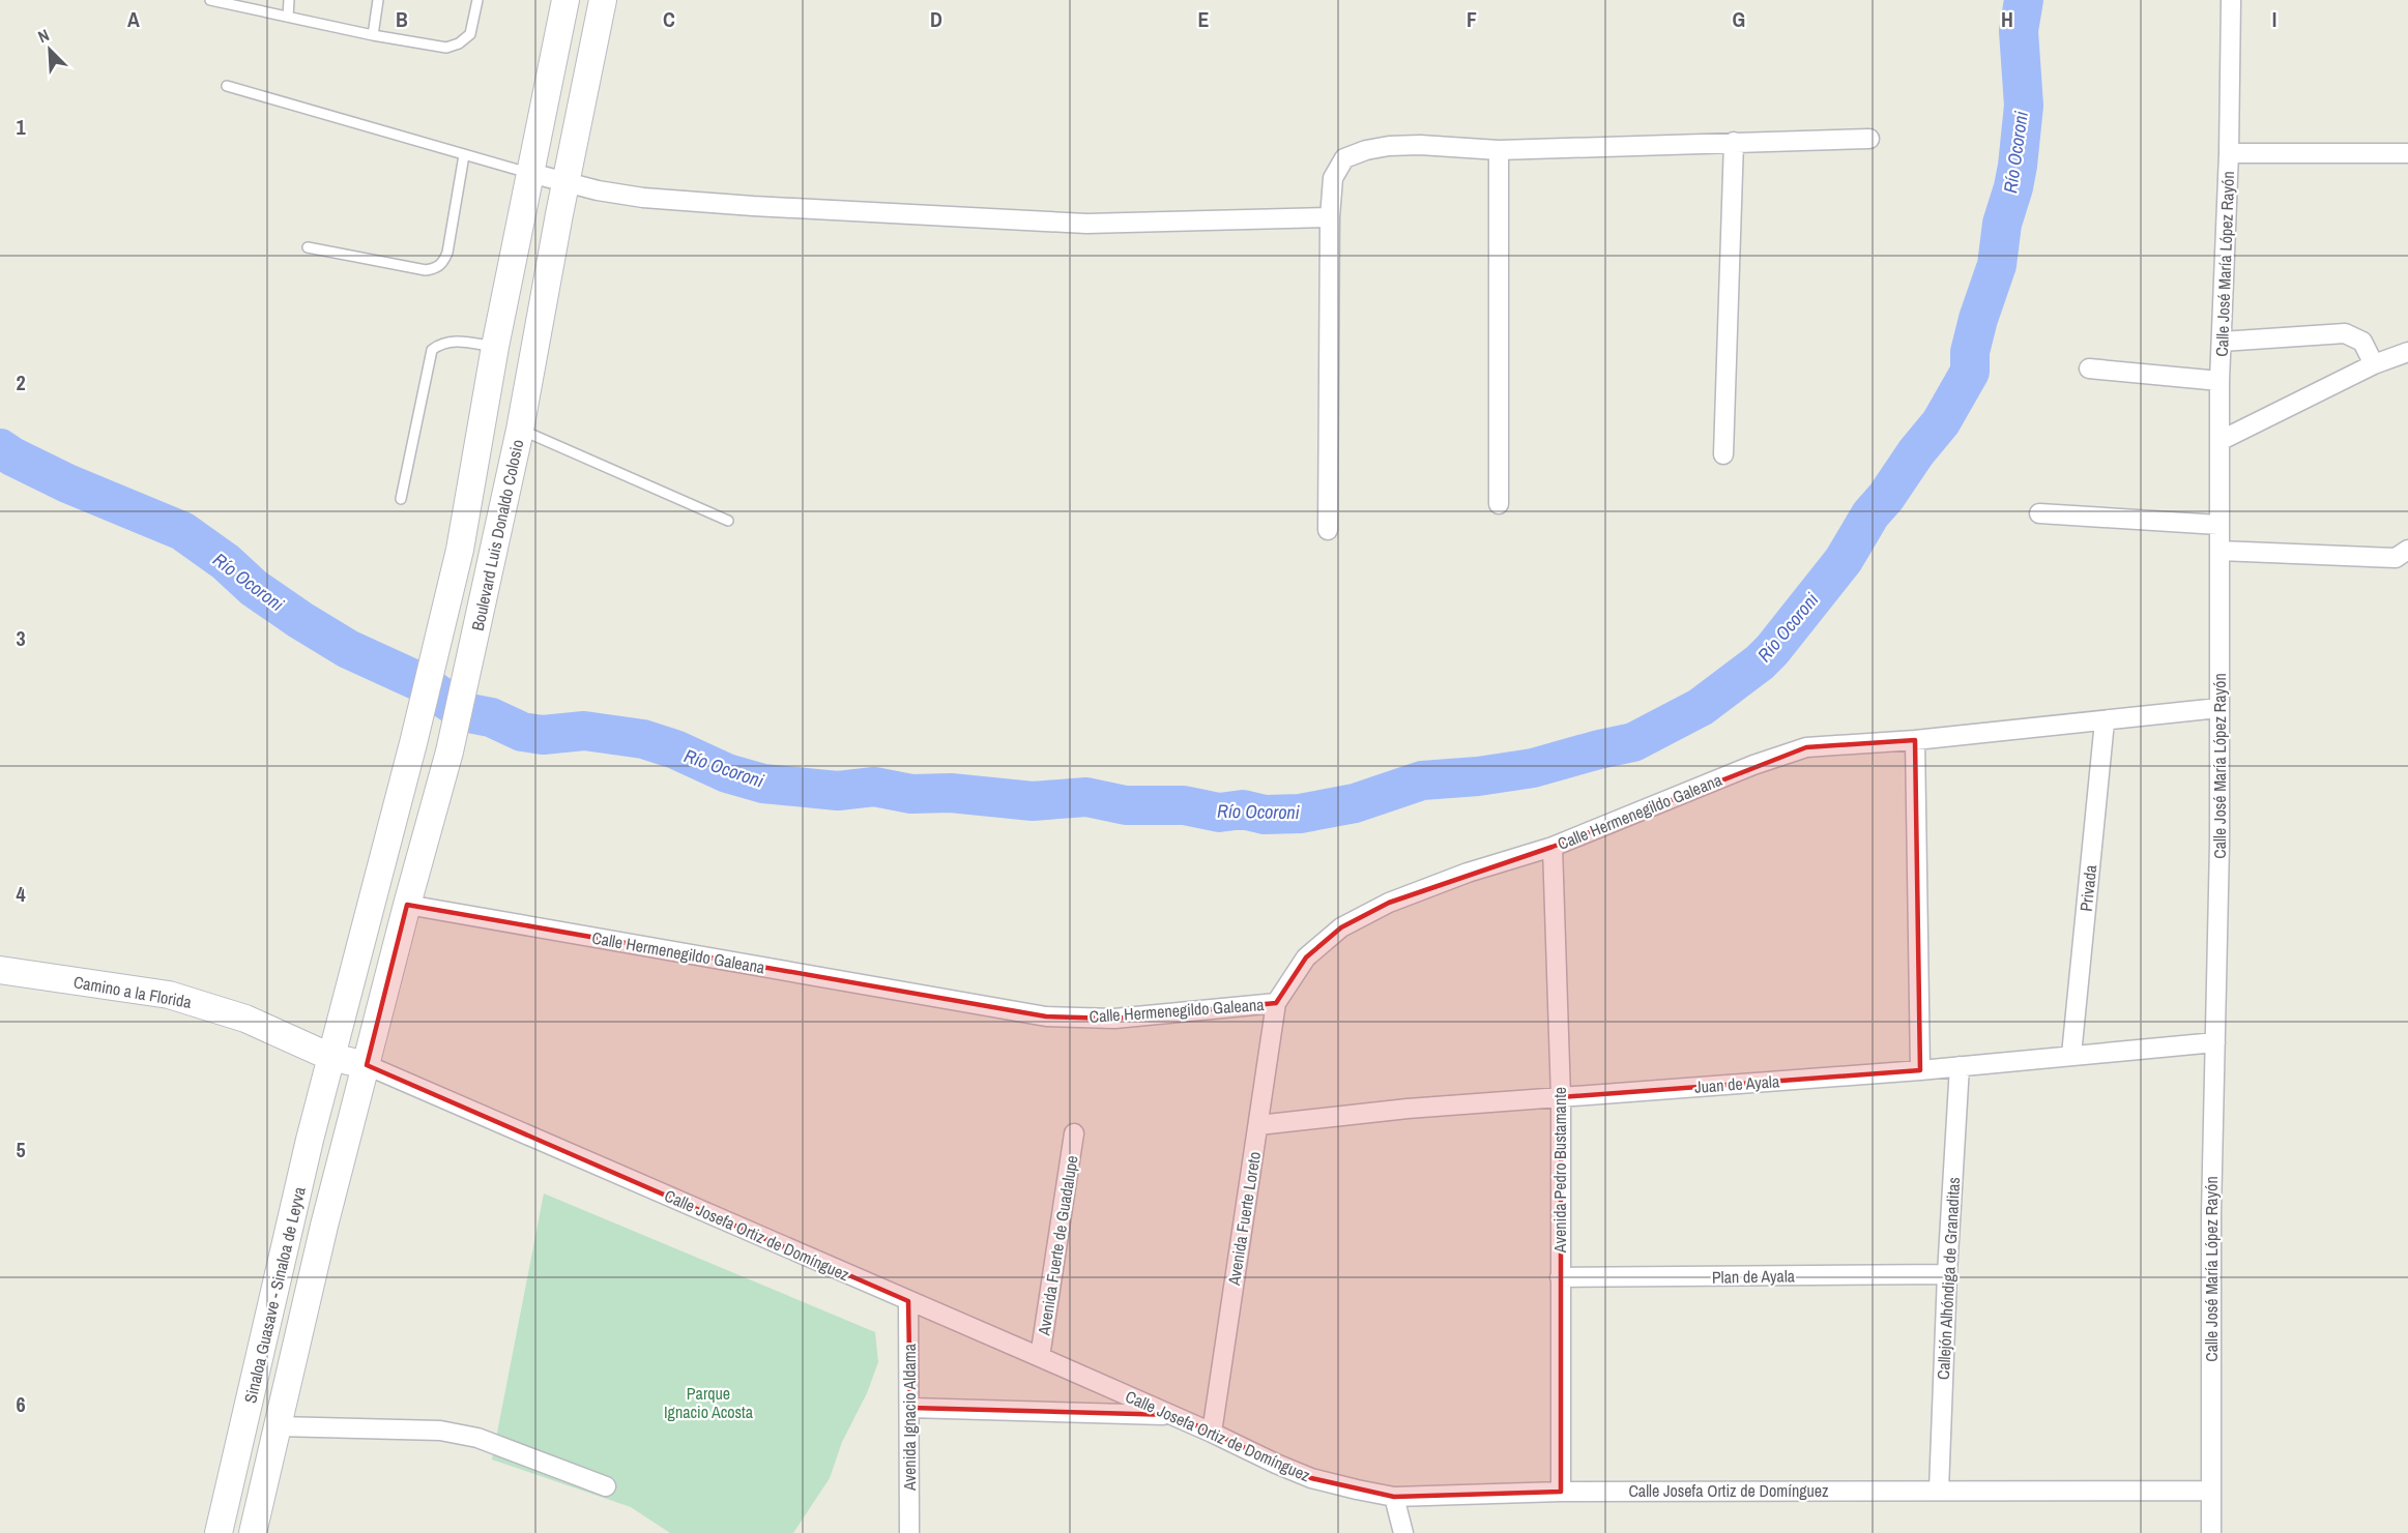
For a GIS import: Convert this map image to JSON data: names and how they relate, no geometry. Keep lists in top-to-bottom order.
{
  "streets": {
    "main road": ["Boulevard Luis Donaldo Colosio", "Camino a la Florida", "Sinaloa Guasave - Sinaloa de Leyva"],
    "street": [
      "Calle José María López Rayón",
      "Calle Hermenegildo Galeana",
      "Privada",
      "Juan de Ayala",
      "Avenida Pedro Bustamante",
      "Avenida Fuerte Loreto",
      "Calle Josefa Ortiz de Domínguez",
      "Avenida Fuerte de Guadalupe",
      "Plan de Ayala",
      "Callejón Alhóndiga de Granaditas",
      "Avenida Ignacio Aldama"
    ]
  },
  "crossings": [
    ["Calle José María López Rayón", "Calle Hermenegildo Galeana"],
    ["Calle José María López Rayón", "Juan de Ayala"],
    ["Calle José María López Rayón", "Calle Josefa Ortiz de Domínguez"],
    ["Boulevard Luis Donaldo Colosio", "Calle Hermenegildo Galeana"],
    ["Boulevard Luis Donaldo Colosio", "Camino a la Florida"],
    ["Boulevard Luis Donaldo Colosio", "Calle Josefa Ortiz de Domínguez"],
    ["Boulevard Luis Donaldo Colosio", "Sinaloa Guasave - Sinaloa de Leyva"],
    ["Calle Hermenegildo Galeana", "Privada"],
    ["Calle Hermenegildo Galeana", "Avenida Pedro Bustamante"],
    ["Calle Hermenegildo Galeana", "Avenida Fuerte Loreto"],
    ["Privada", "Juan de Ayala"],
    ["Camino a la Florida", "Calle Josefa Ortiz de Domínguez"],
    ["Camino a la Florida", "Sinaloa Guasave - Sinaloa de Leyva"],
    ["Juan de Ayala", "Avenida Pedro Bustamante"],
    ["Juan de Ayala", "Avenida Fuerte Loreto"],
    ["Juan de Ayala", "Callejón Alhóndiga de Granaditas"],
    ["Avenida Pedro Bustamante", "Calle Josefa Ortiz de Domínguez"],
    ["Avenida Pedro Bustamante", "Plan de Ayala"],
    ["Avenida Fuerte Loreto", "Calle Josefa Ortiz de Domínguez"],
    ["Calle Josefa Ortiz de Domínguez", "Avenida Fuerte de Guadalupe"],
    ["Calle Josefa Ortiz de Domínguez", "Callejón Alhóndiga de Granaditas"],
    ["Calle Josefa Ortiz de Domínguez", "Sinaloa Guasave - Sinaloa de Leyva"],
    ["Calle Josefa Ortiz de Domínguez", "Avenida Ignacio Aldama"],
    ["Plan de Ayala", "Callejón Alhóndiga de Granaditas"]
  ],
  "water": ["Río Ocoroni"],
  "parks": ["Parque Ignacio Acosta"],
  "north": "top left",
  "grid": {
    "columns": [
      "A",
      "B",
      "C",
      "D",
      "E",
      "F",
      "G",
      "H",
      "I"
    ],
    "rows": [
      "1",
      "2",
      "3",
      "4",
      "5",
      "6"
    ]
  }
}
